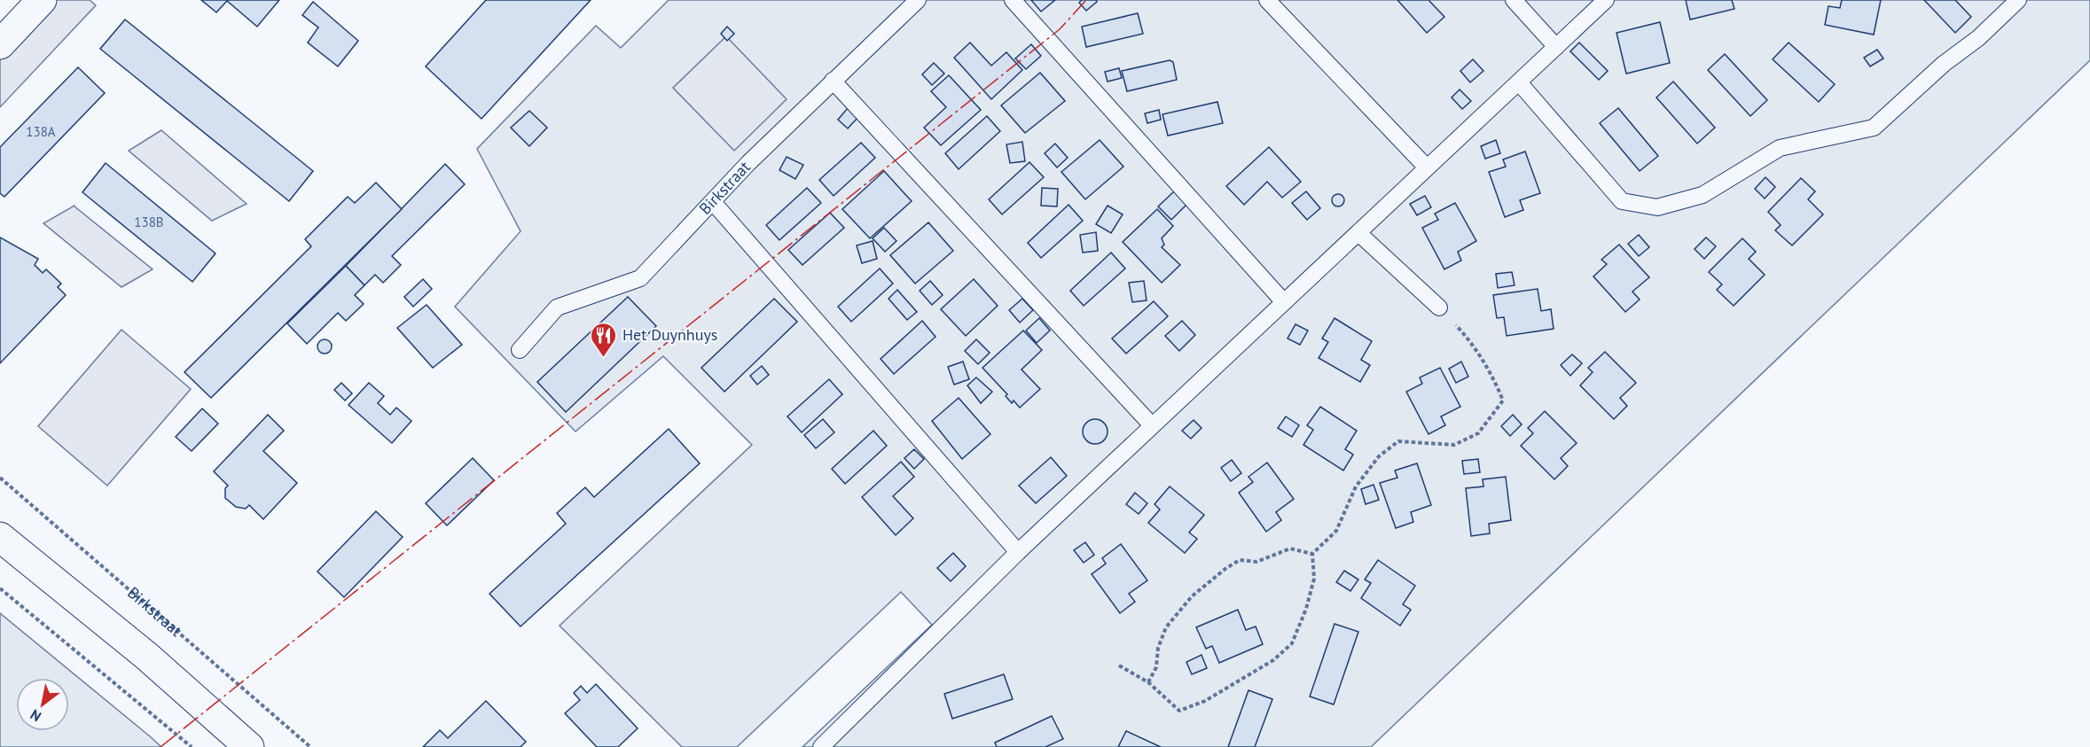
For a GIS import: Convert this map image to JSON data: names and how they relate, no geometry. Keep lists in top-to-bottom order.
{
  "streets": {
    "lane": ["Birkstraat"]
  },
  "places": {
    "restaurant": ["Het Duynhuys"]
  },
  "house_numbers": ["138A", "138B"],
  "north": "bottom left"
}
